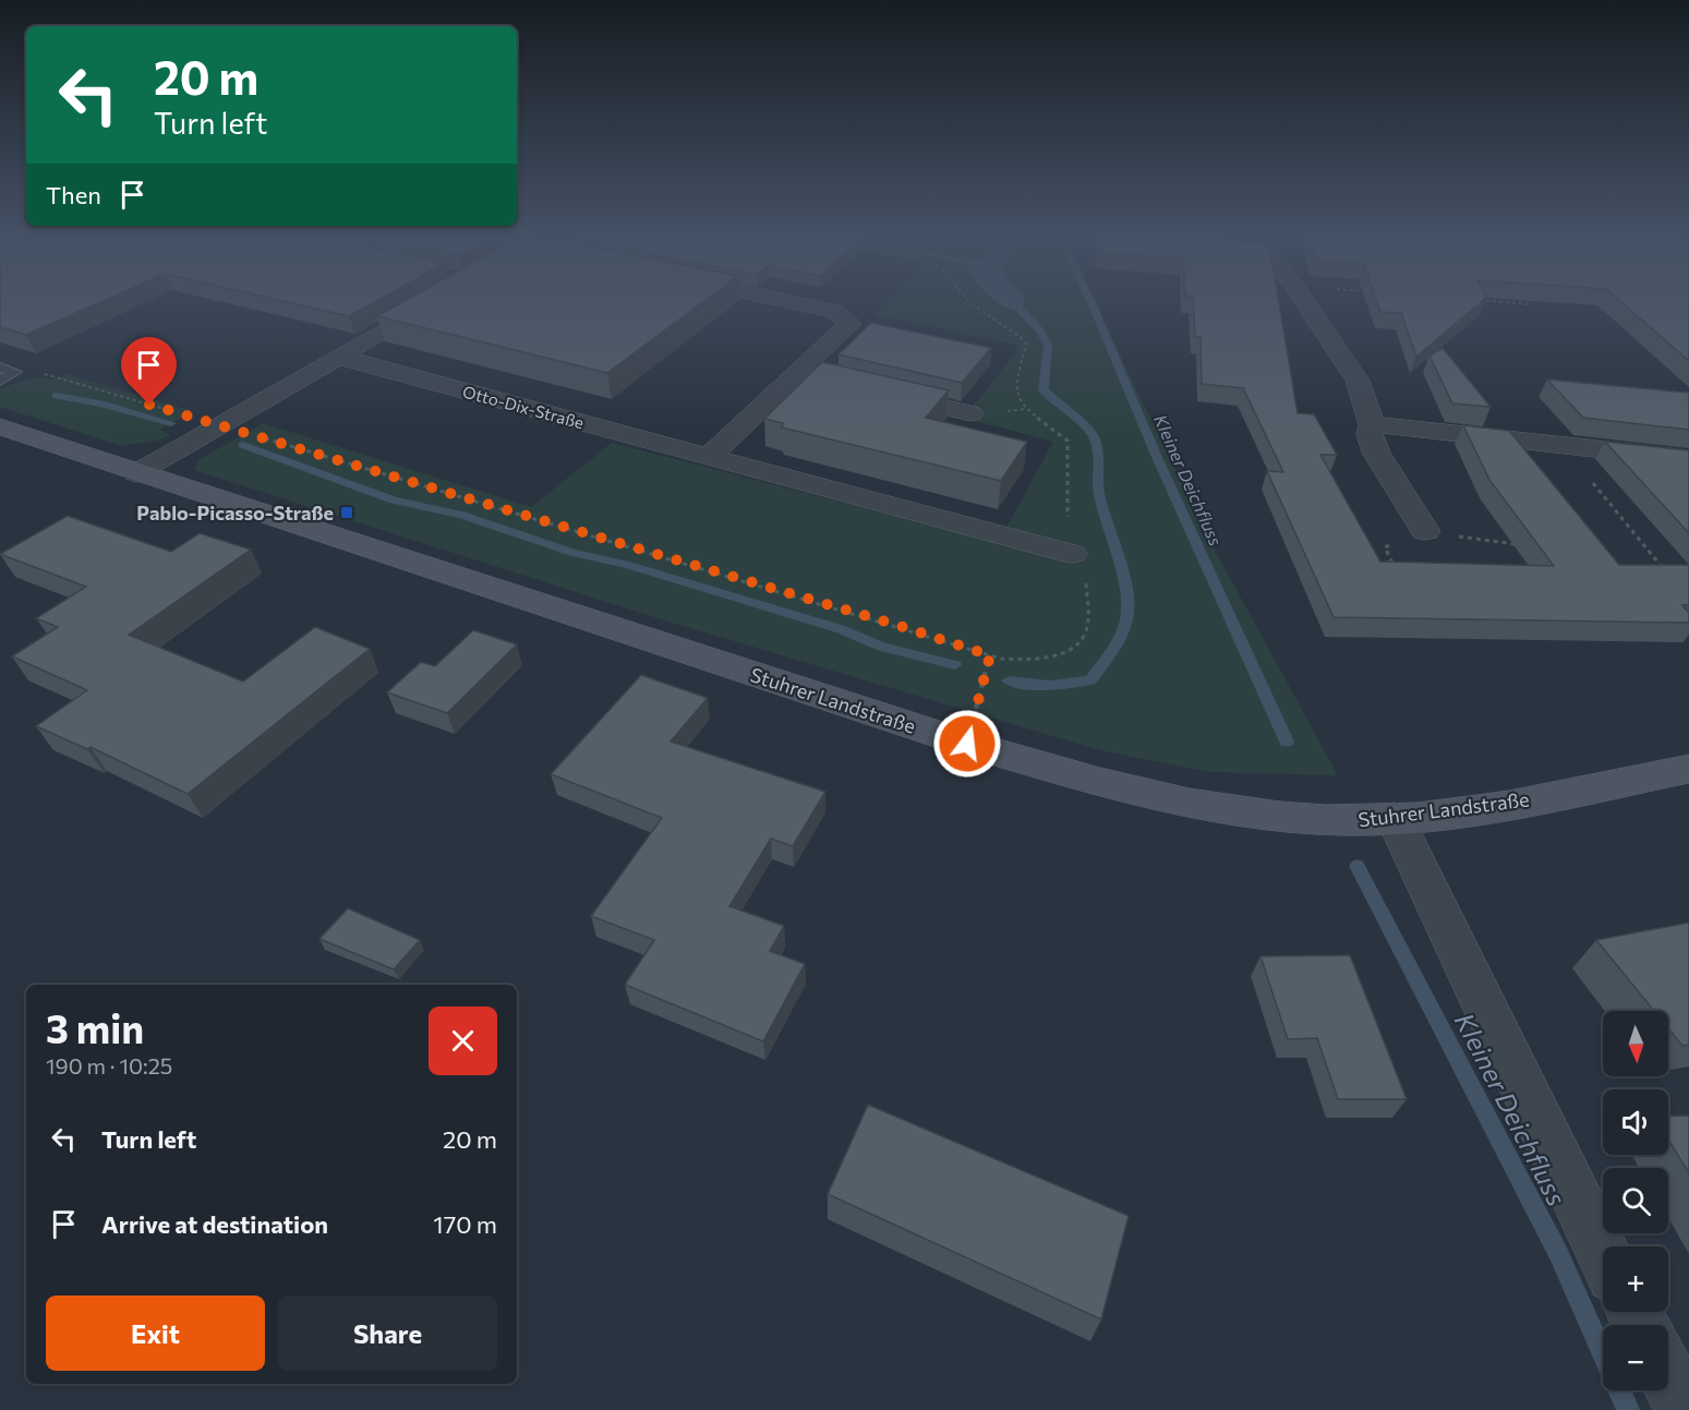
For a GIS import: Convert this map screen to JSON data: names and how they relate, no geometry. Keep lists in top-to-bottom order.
{
  "streets": {
    "main road": ["Stuhrer Landstraße"],
    "street": ["Otto-Dix-Straße"]
  },
  "water": ["Kleiner Deichfluss"],
  "places": {
    "transit": ["Pablo-Picasso-Straße"]
  },
  "north": "bottom",
  "page": {
    "turn": ["20 m", "Turn left"],
    "then": "Then",
    "heading": ["3 min", "190 m · 10:25"],
    "map_buttons": ["+", "−"],
    "list": [
      {
        "name": "Turn left",
        "value": "20 m"
      },
      {
        "name": "Arrive at destination",
        "value": "170 m"
      }
    ],
    "buttons": ["Exit", "Share"]
  }
}
